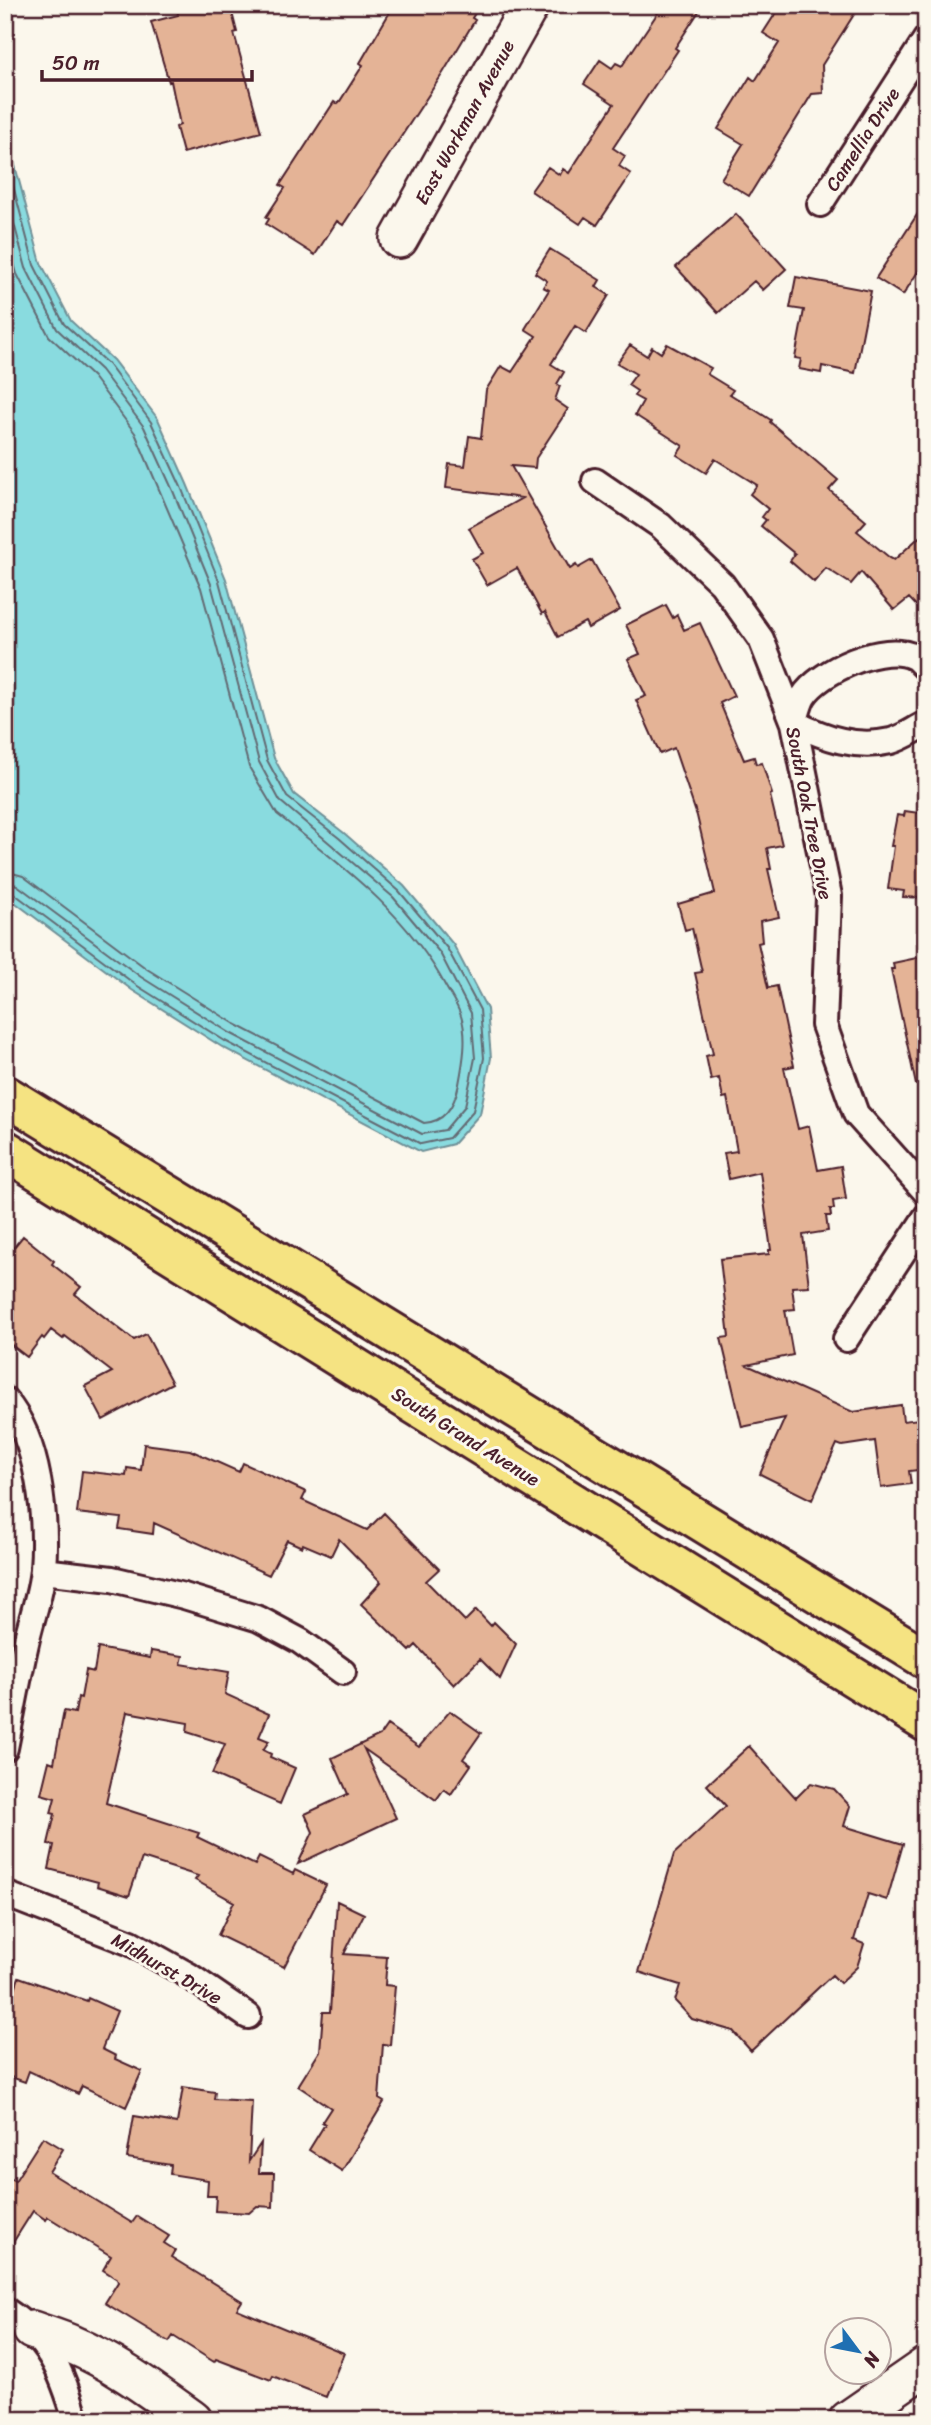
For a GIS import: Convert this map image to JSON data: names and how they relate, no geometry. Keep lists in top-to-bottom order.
{
  "streets": {
    "main road": ["South Grand Avenue"],
    "street": [
      "East Workman Avenue",
      "Camellia Drive",
      "South Oak Tree Drive",
      "Midhurst Drive"
    ]
  },
  "scale_bar": "50 m",
  "north": "bottom right"
}
